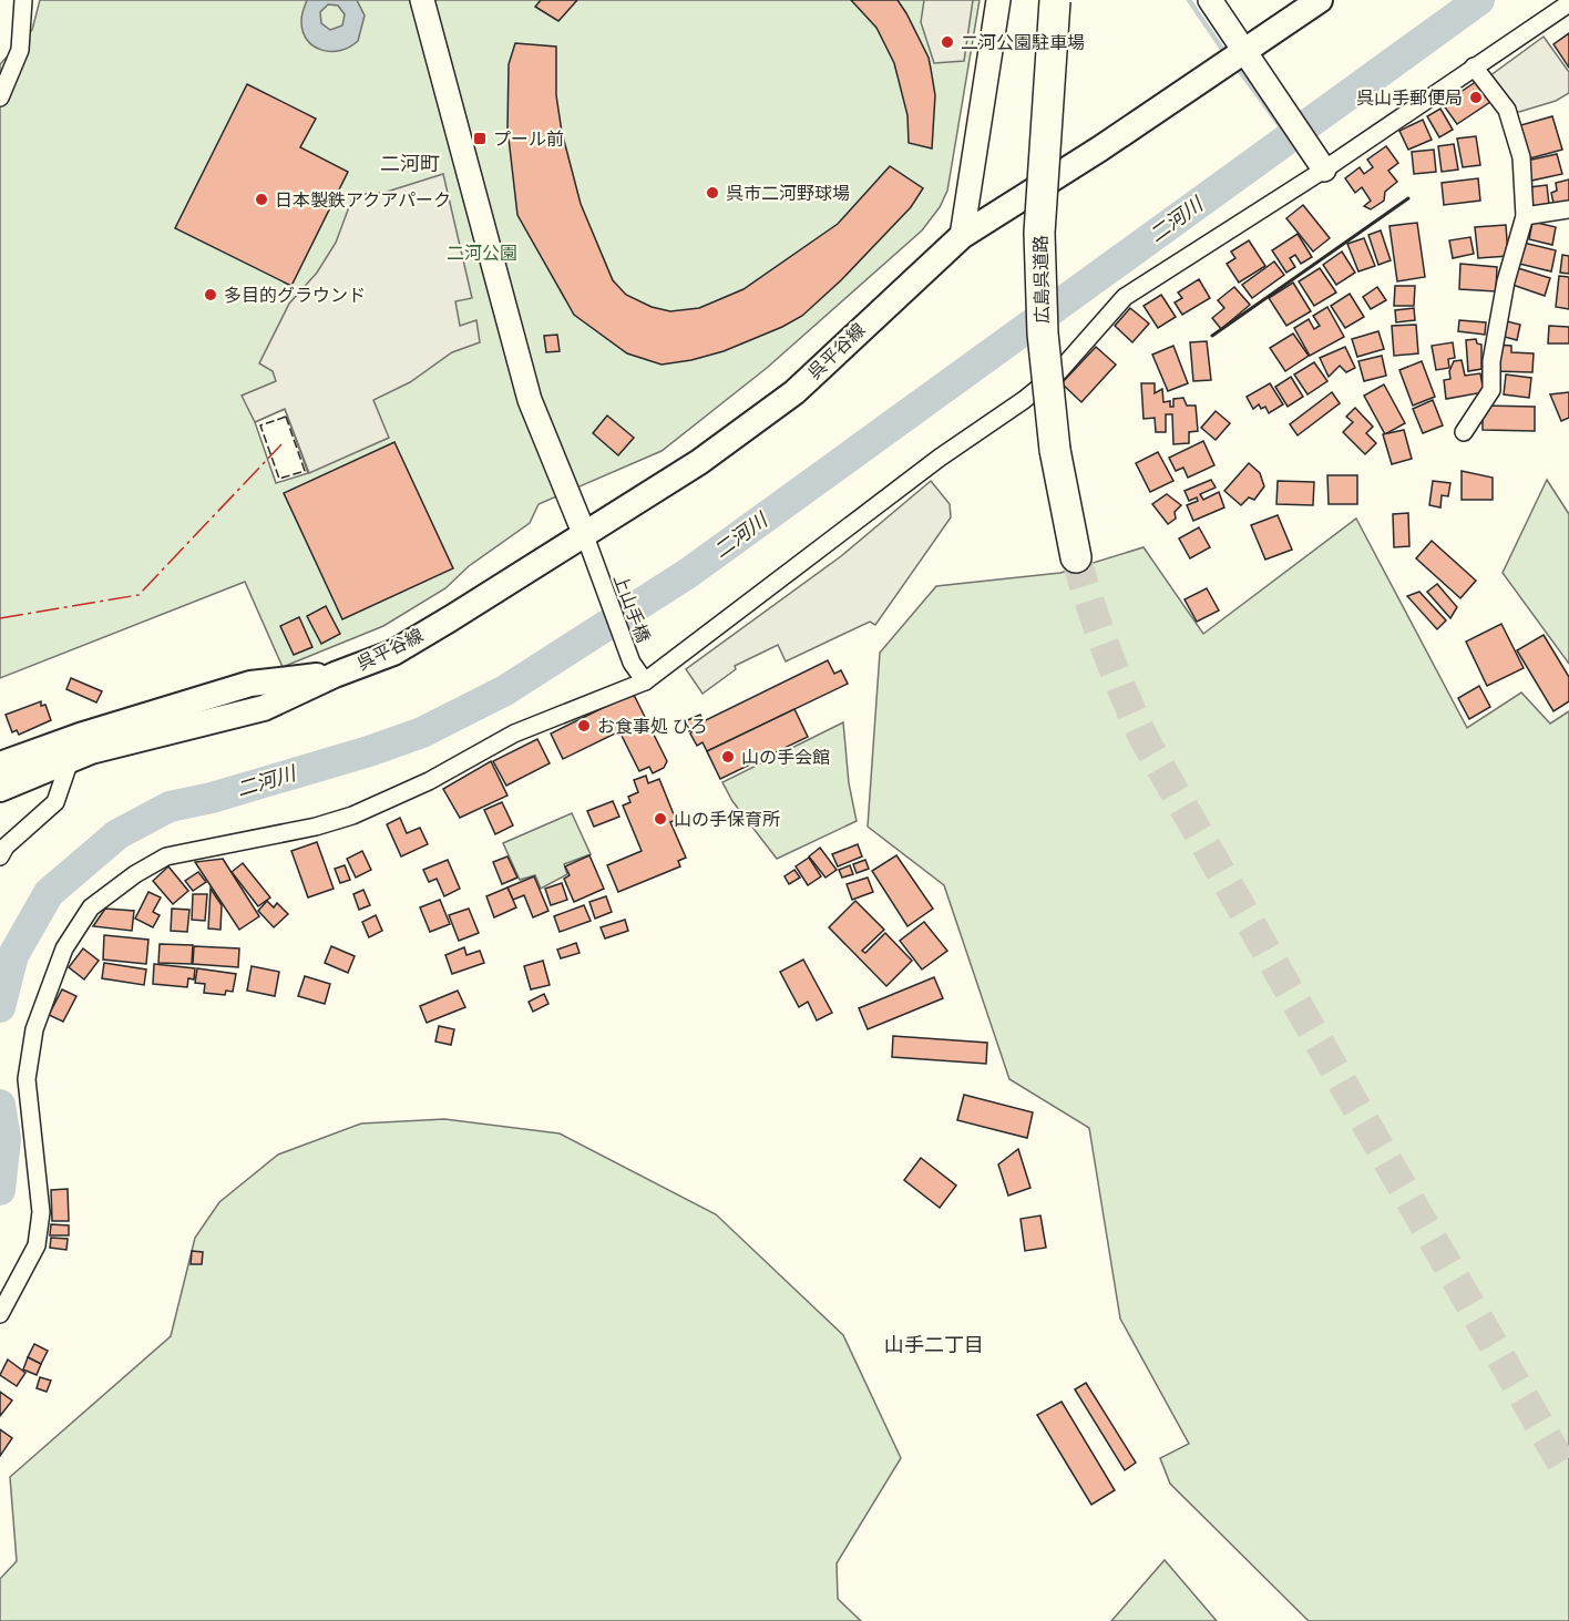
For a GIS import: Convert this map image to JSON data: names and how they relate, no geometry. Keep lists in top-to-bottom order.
{
  "streets": {
    "highway": ["広島呉道路"],
    "main road": ["呉平谷線"],
    "street": ["上山手橋"]
  },
  "crossings": [
    ["呉平谷線", "上山手橋"]
  ],
  "districts": ["二河町", "山手二丁目"],
  "water": ["二河川"],
  "parks": ["二河公園"],
  "places": {
    "other": [
      "二河公園駐車場",
      "呉山手郵便局",
      "呉市二河野球場",
      "日本製鉄アクアパーク",
      "多目的グラウンド",
      "お食事処 ひろ",
      "山の手会館",
      "山の手保育所"
    ],
    "transit": ["プール前"]
  }
}
